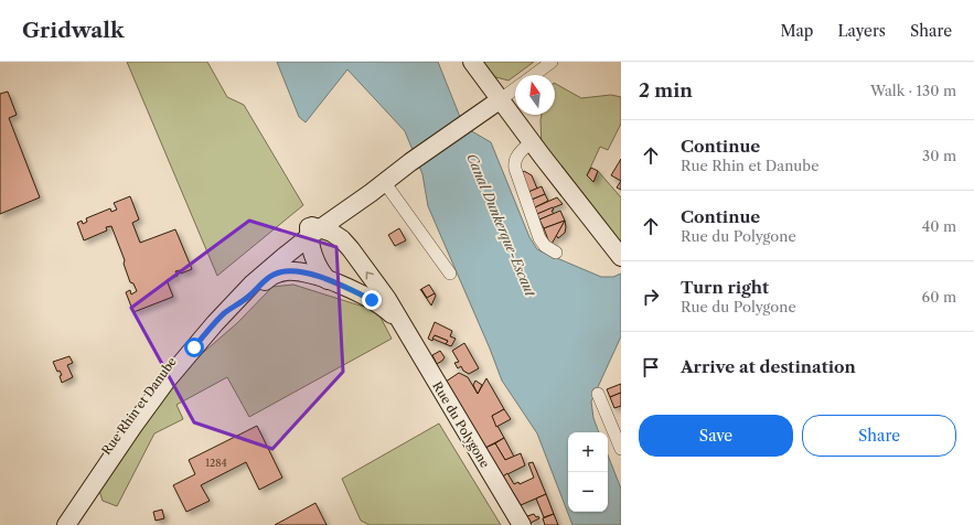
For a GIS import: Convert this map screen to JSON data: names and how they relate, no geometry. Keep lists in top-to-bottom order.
{
  "streets": {
    "main road": ["Rue Rhin et Danube", "Rue du Polygone"]
  },
  "crossings": [
    ["Rue Rhin et Danube", "Rue du Polygone"]
  ],
  "water": ["Canal Dunkerque-Escaut"],
  "house_numbers": ["1284"],
  "north": "top",
  "page": {
    "header": "Gridwalk",
    "nav": ["Map", "Layers", "Share"],
    "heading": ["2 min", "Walk · 130 m"],
    "list": [
      ["Continue", "Rue Rhin et Danube", "30 m"],
      ["Continue", "Rue du Polygone", "40 m"],
      ["Turn right", "Rue du Polygone", "60 m"],
      "Arrive at destination"
    ],
    "buttons": ["Save", "Share"],
    "map_buttons": ["+", "−"]
  }
}
